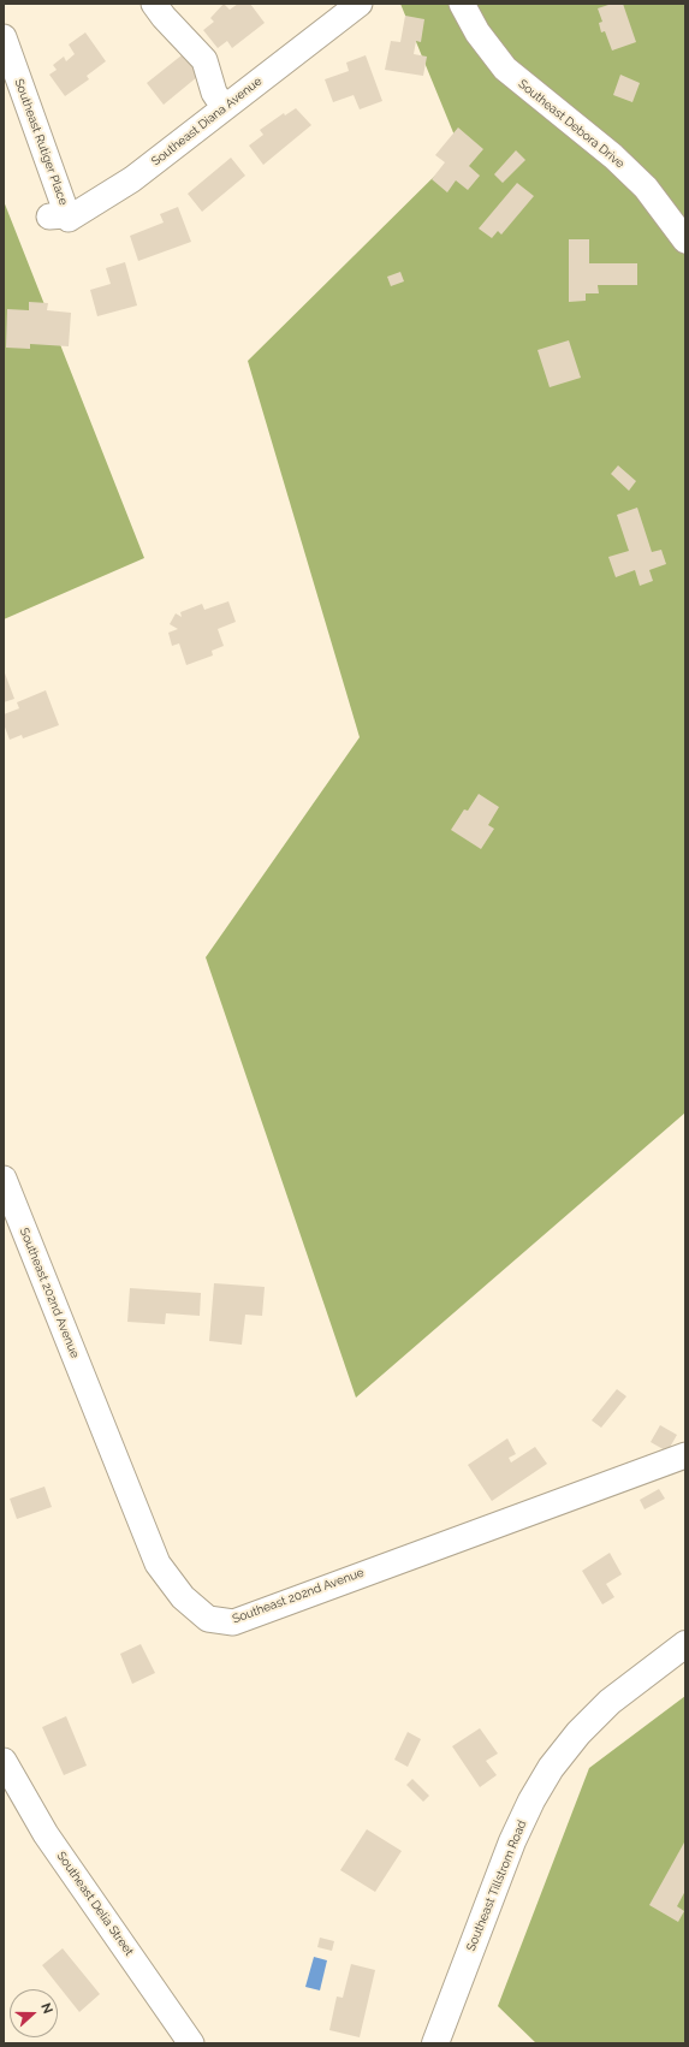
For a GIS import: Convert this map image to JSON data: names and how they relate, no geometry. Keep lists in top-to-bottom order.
{
  "streets": {
    "main road": ["Southeast Tillstrom Road"],
    "street": [
      "Southeast Diana Avenue",
      "Southeast Debora Drive",
      "Southeast Rutiger Place",
      "Southeast 202nd Avenue",
      "Southeast Delia Street"
    ]
  },
  "crossings": [
    ["Southeast Diana Avenue", "Southeast Rutiger Place"]
  ],
  "north": "right"
}
